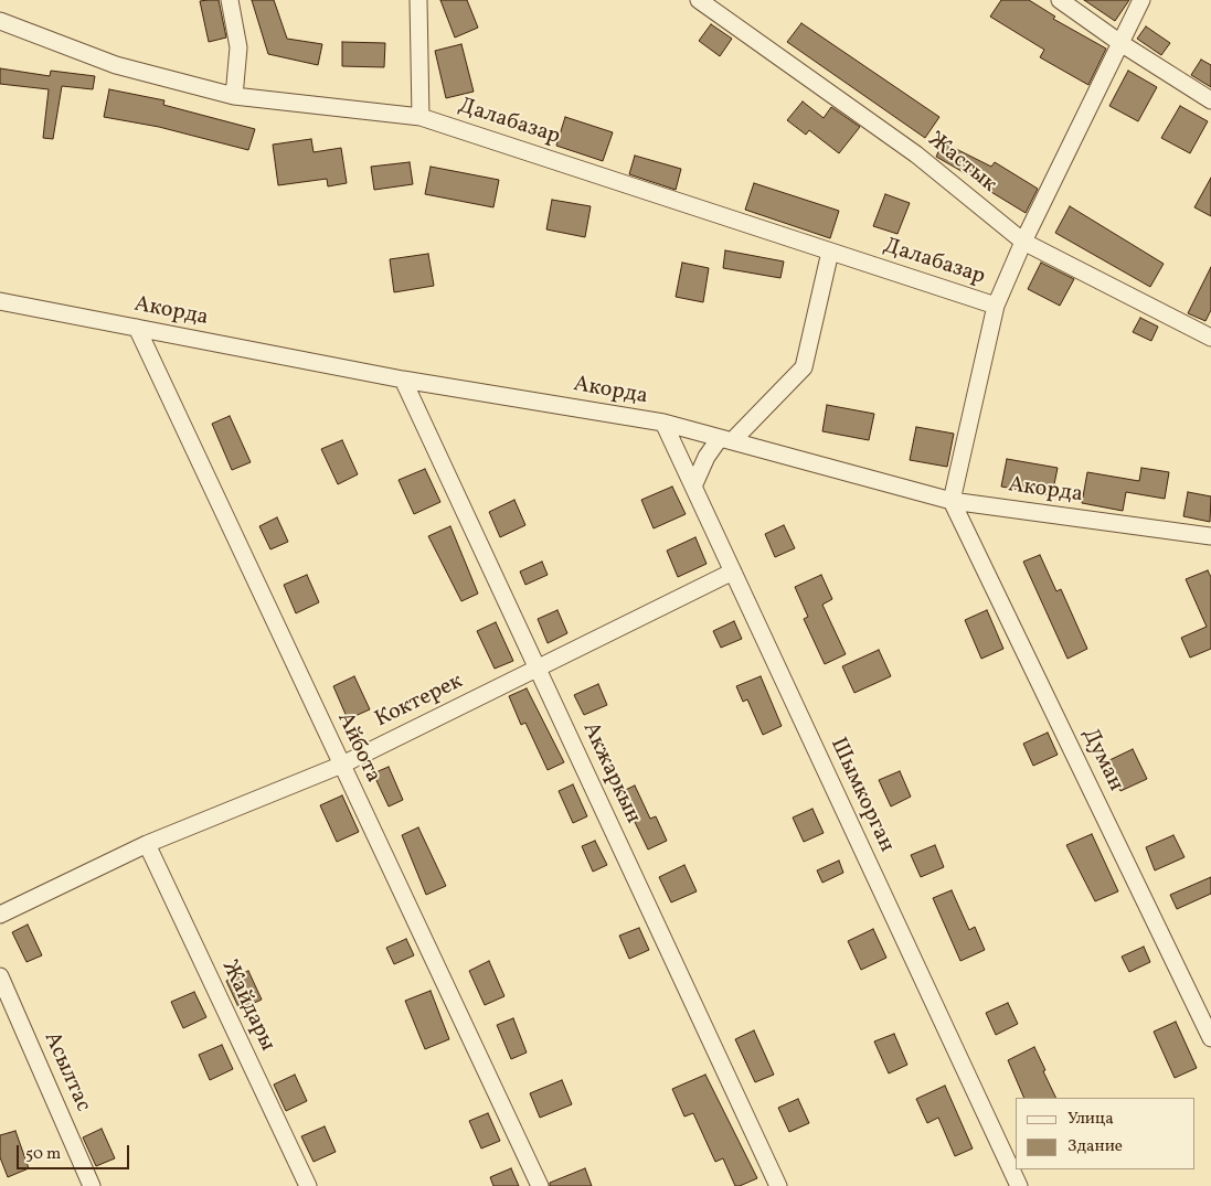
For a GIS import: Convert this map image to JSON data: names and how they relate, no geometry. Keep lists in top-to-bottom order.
{
  "streets": {
    "street": [
      "Далабазар",
      "Жастык",
      "Акорда",
      "Коктерек",
      "Айбота",
      "Думан",
      "Акжаркын",
      "Шымкорган",
      "Жайдары",
      "Асылтас"
    ]
  },
  "crossings": [
    ["Акорда", "Айбота"],
    ["Акорда", "Думан"],
    ["Акорда", "Акжаркын"],
    ["Акорда", "Шымкорган"],
    ["Коктерек", "Айбота"],
    ["Коктерек", "Акжаркын"],
    ["Коктерек", "Шымкорган"],
    ["Коктерек", "Жайдары"]
  ],
  "legend": ["Улица", "Здание"],
  "scale_bar": "50 m"
}
